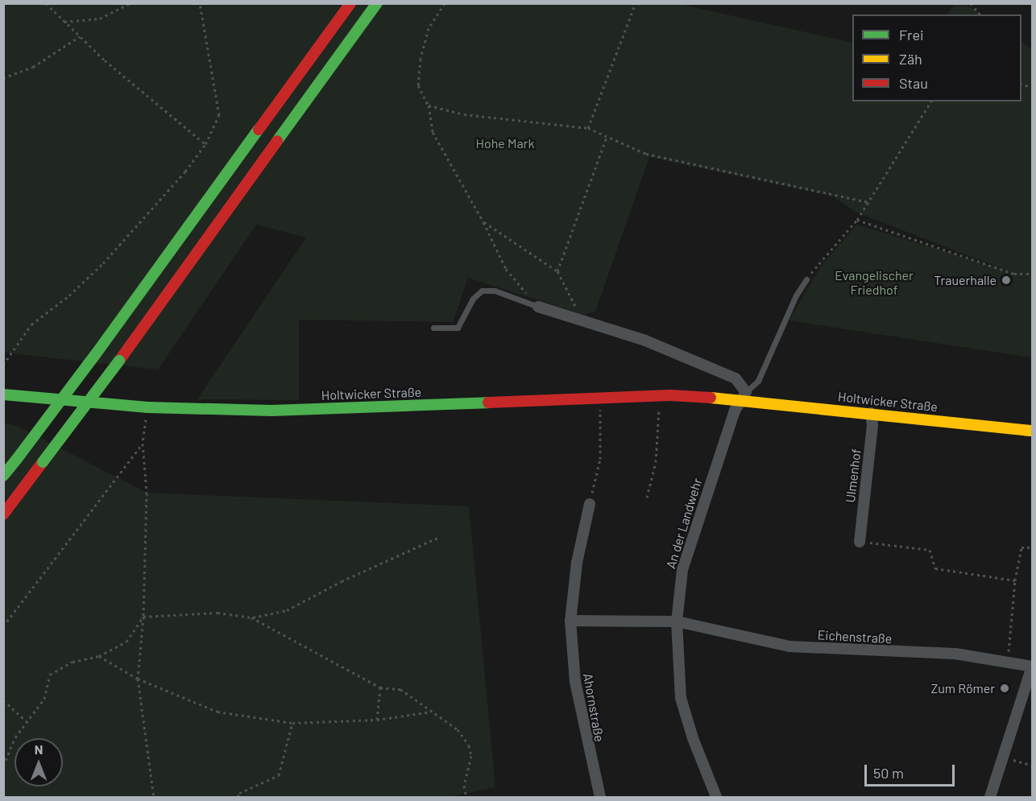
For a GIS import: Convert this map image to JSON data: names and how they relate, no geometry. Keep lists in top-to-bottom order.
{
  "streets": {
    "main road": ["Holtwicker Straße"],
    "street": [
      "Ulmenhof",
      "An der Landwehr",
      "Eichenstraße",
      "Ahornstraße"
    ]
  },
  "crossings": [
    ["Holtwicker Straße", "Ulmenhof"],
    ["Holtwicker Straße", "An der Landwehr"],
    ["An der Landwehr", "Eichenstraße"]
  ],
  "parks": ["Hohe Mark", "Evangelischer Friedhof"],
  "places": ["Trauerhalle", "Zum Römer"],
  "legend": ["Frei", "Zäh", "Stau"],
  "scale_bar": "50 m",
  "north": "top"
}
